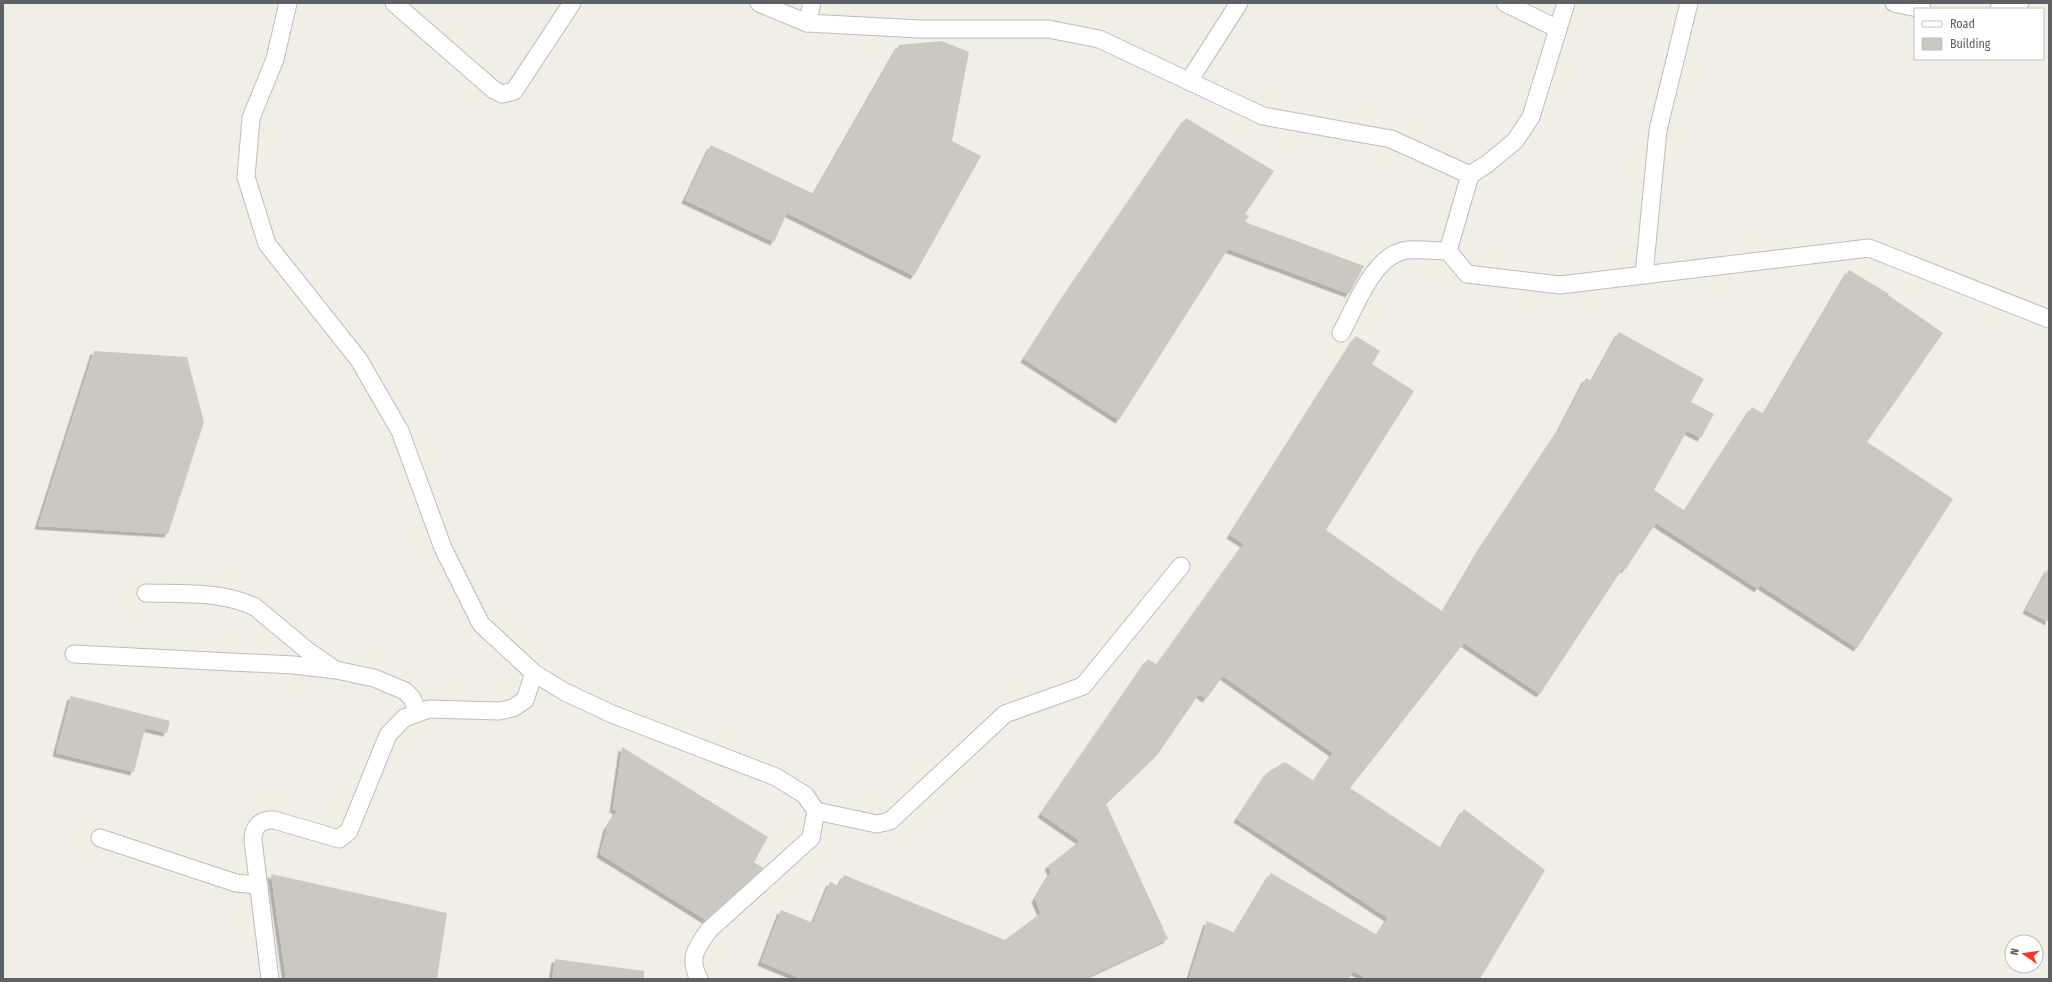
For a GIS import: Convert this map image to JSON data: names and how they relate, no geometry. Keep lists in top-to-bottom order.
{
  "legend": ["Road", "Building"],
  "north": "left"
}
